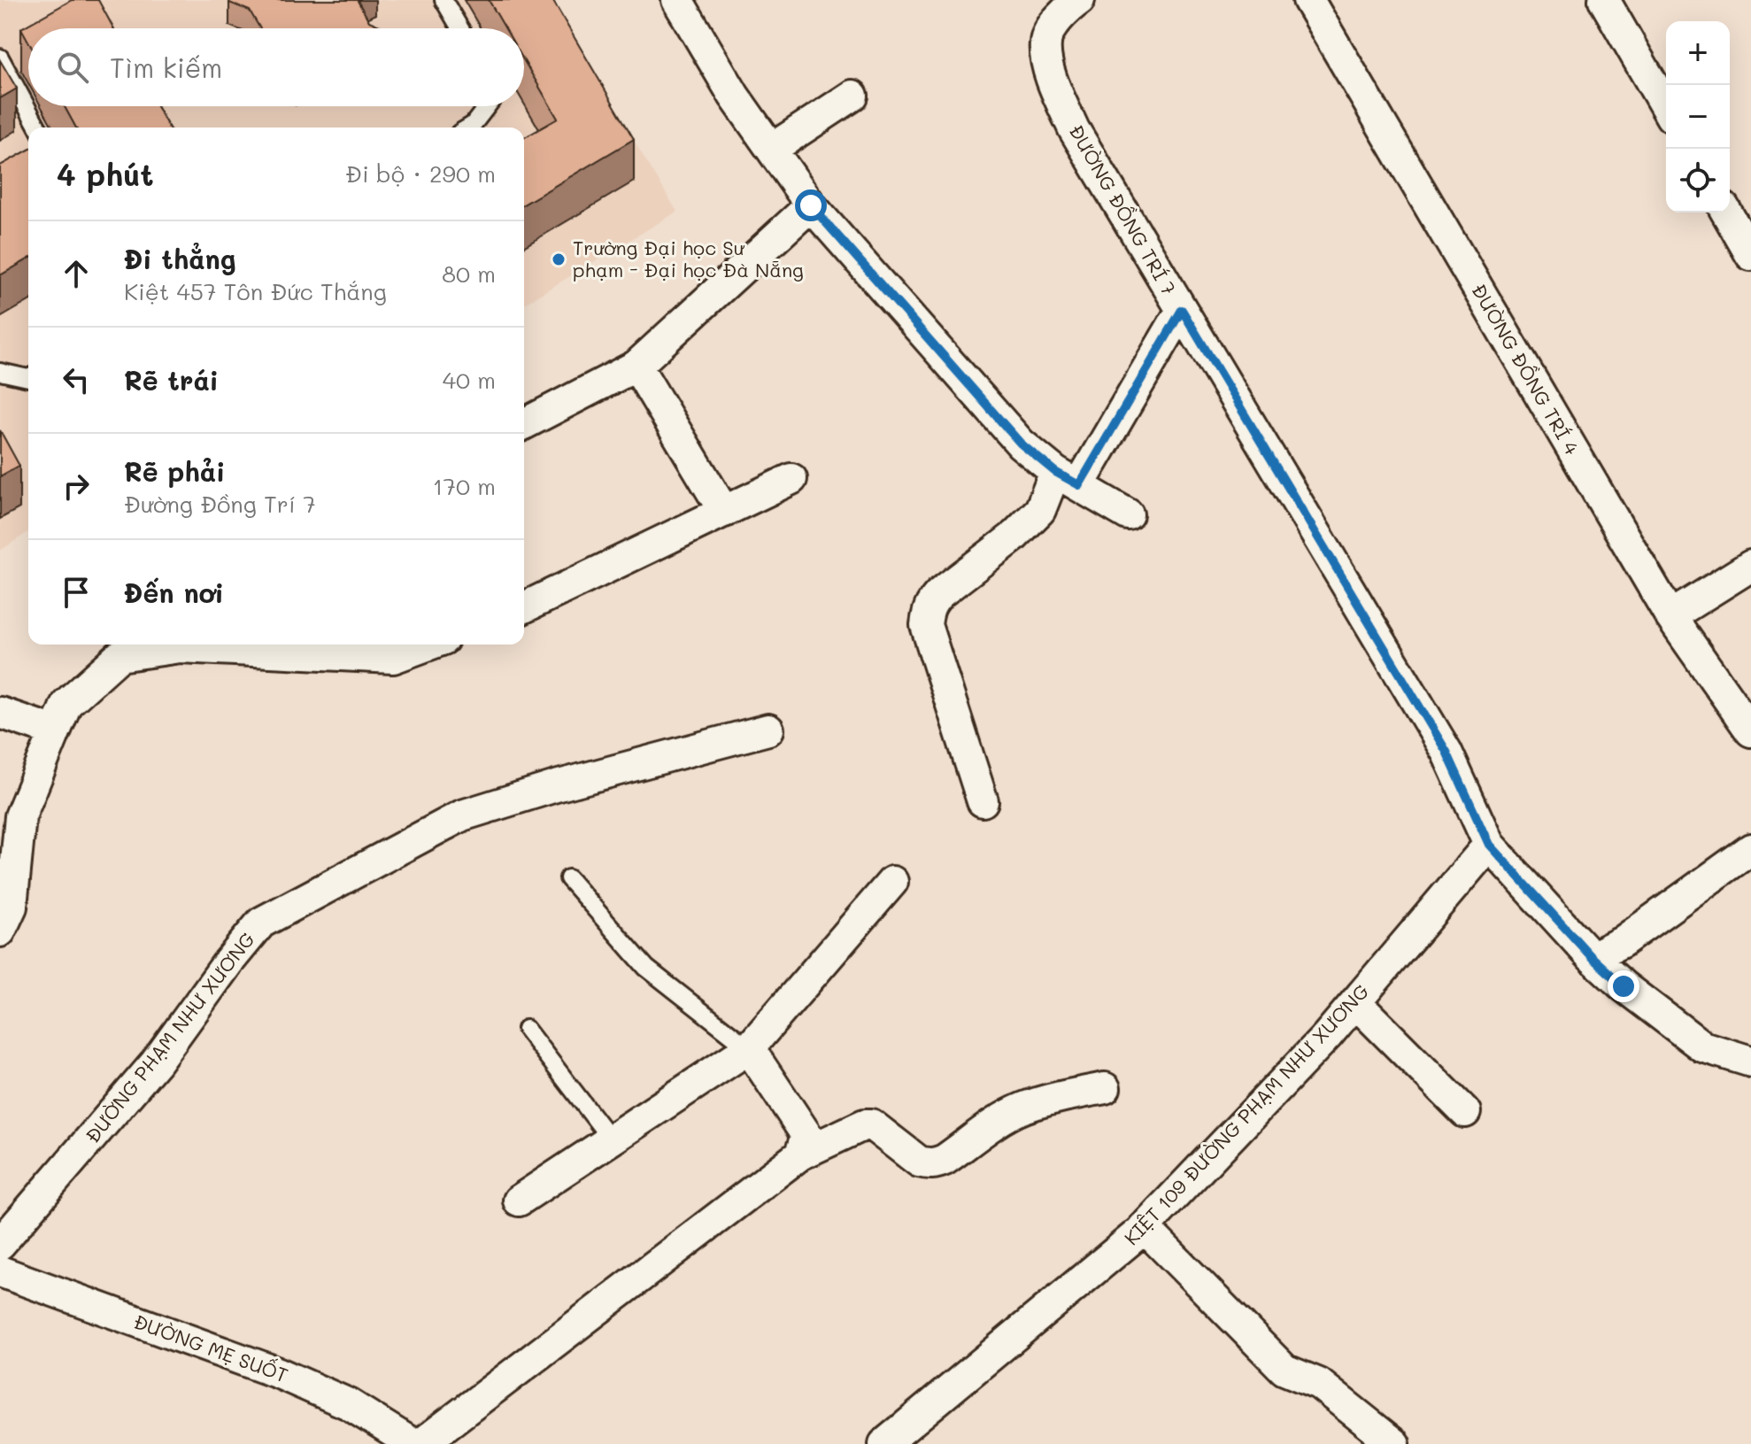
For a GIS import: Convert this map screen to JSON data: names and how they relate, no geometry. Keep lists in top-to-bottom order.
{
  "streets": {
    "street": [
      "ĐƯỜNG ĐỒNG TRÍ 7",
      "ĐƯỜNG ĐỒNG TRÍ 4",
      "ĐƯỜNG PHẠM NHƯ XƯƠNG",
      "KIỆT 109 ĐƯỜNG PHẠM NHƯ XƯƠNG",
      "ĐƯỜNG MẸ SUỐT"
    ]
  },
  "crossings": [
    ["ĐƯỜNG ĐỒNG TRÍ 7", "KIỆT 109 ĐƯỜNG PHẠM NHƯ XƯƠNG"]
  ],
  "places": ["Trường Đại học Sư phạm - Đại học Đà Nẵng"],
  "page": {
    "map_buttons": ["+", "−"],
    "search": "Tìm kiếm",
    "heading": ["4 phút", "Đi bộ · 290 m"],
    "list": [
      ["Đi thẳng", "Kiệt 457 Tôn Đức Thắng", "80 m"],
      ["Rẽ trái", "40 m"],
      ["Rẽ phải", "Đường Đồng Trí 7", "170 m"],
      "Đến nơi"
    ]
  }
}
